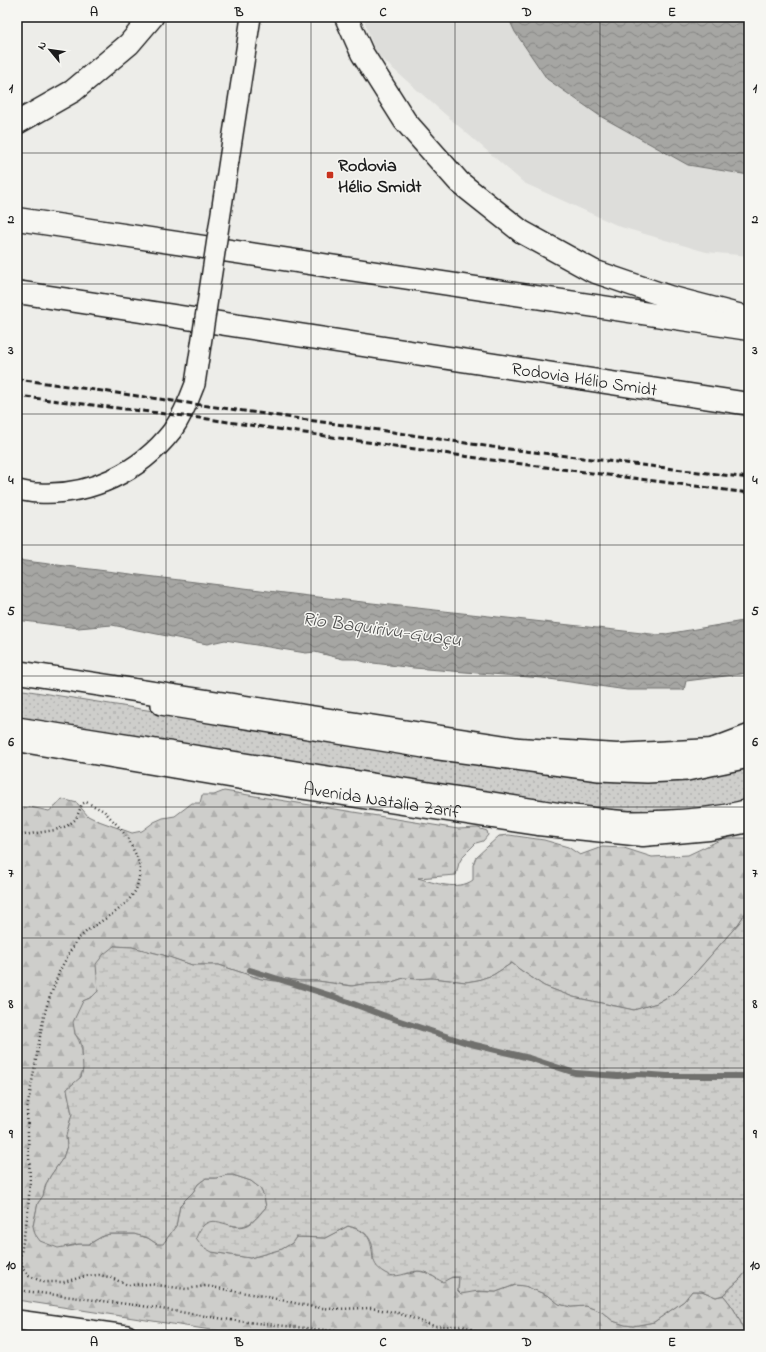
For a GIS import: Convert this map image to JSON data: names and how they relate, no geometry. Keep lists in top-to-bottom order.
{
  "streets": {
    "main road": ["Rodovia Hélio Smidt", "Avenida Natalia Zarif"]
  },
  "water": ["Rio Baquirivu-Guaçu"],
  "places": {
    "transit": ["Rodovia Hélio Smidt"]
  },
  "north": "top left",
  "grid": {
    "columns": [
      "A",
      "B",
      "C",
      "D",
      "E"
    ],
    "rows": [
      "1",
      "2",
      "3",
      "4",
      "5",
      "6",
      "7",
      "8",
      "9",
      "10"
    ]
  }
}
